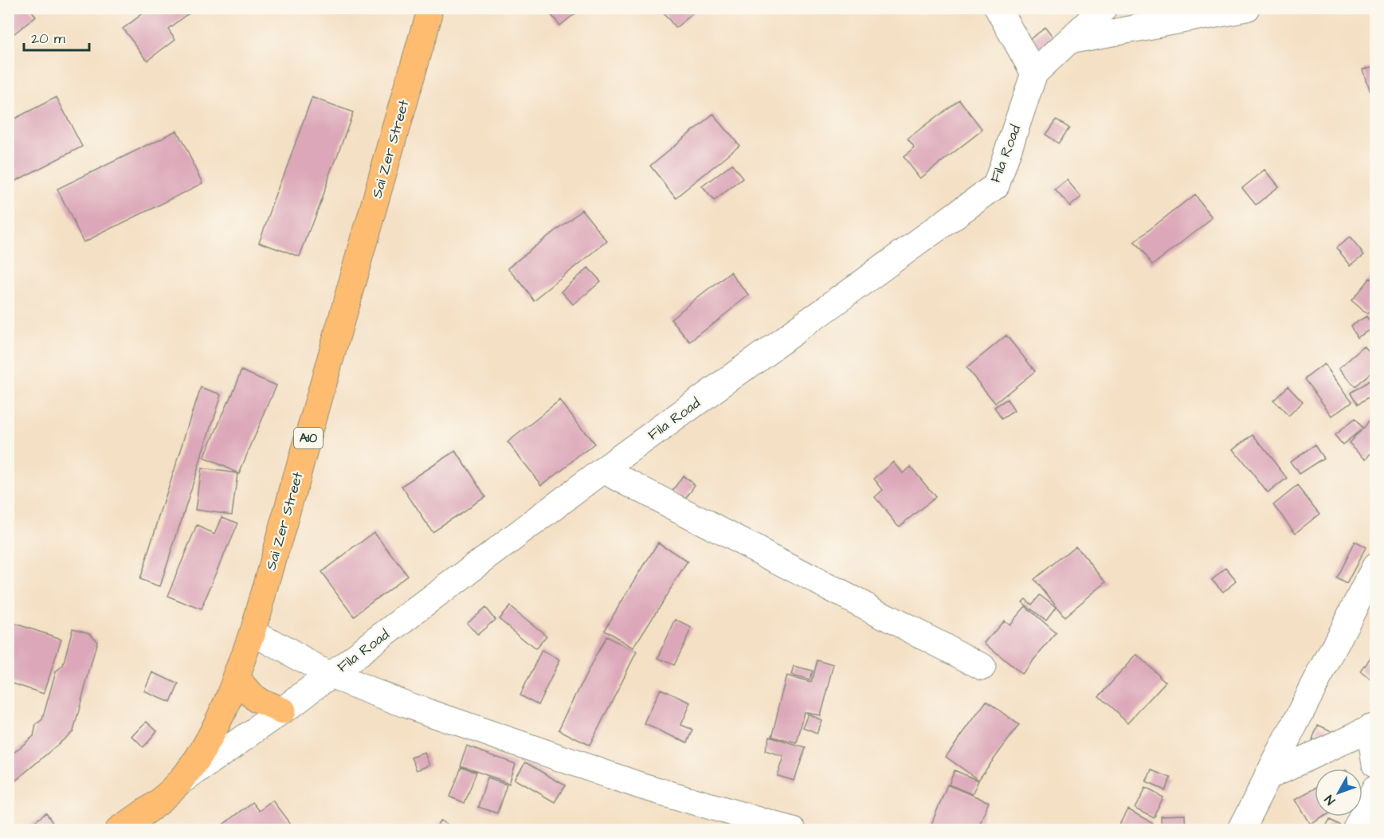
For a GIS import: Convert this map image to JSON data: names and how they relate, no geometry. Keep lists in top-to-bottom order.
{
  "streets": {
    "highway": ["Sai Zer Street", "A10"],
    "street": ["Fila Road"]
  },
  "crossings": [
    ["Sai Zer Street", "Fila Road"]
  ],
  "scale_bar": "20 m",
  "north": "bottom left"
}
